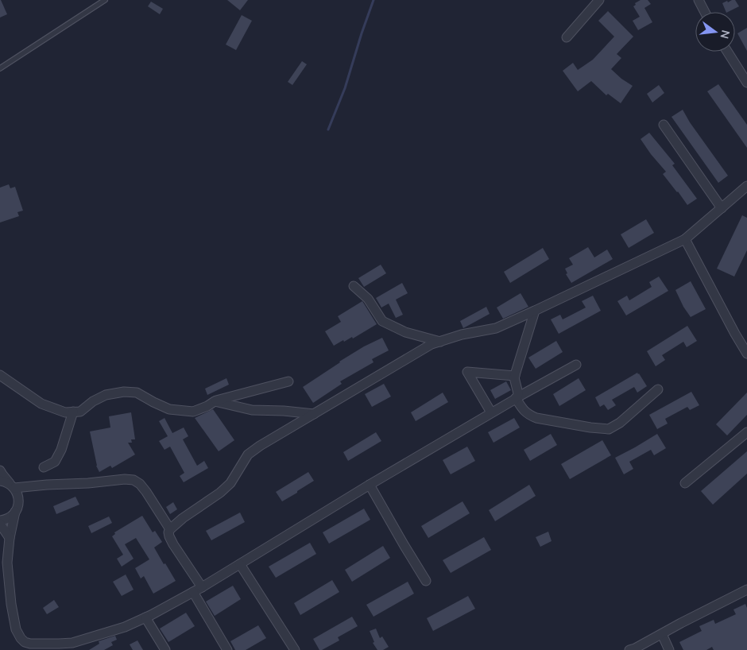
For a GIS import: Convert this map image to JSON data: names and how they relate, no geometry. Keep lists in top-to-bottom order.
{
  "north": "right"
}
